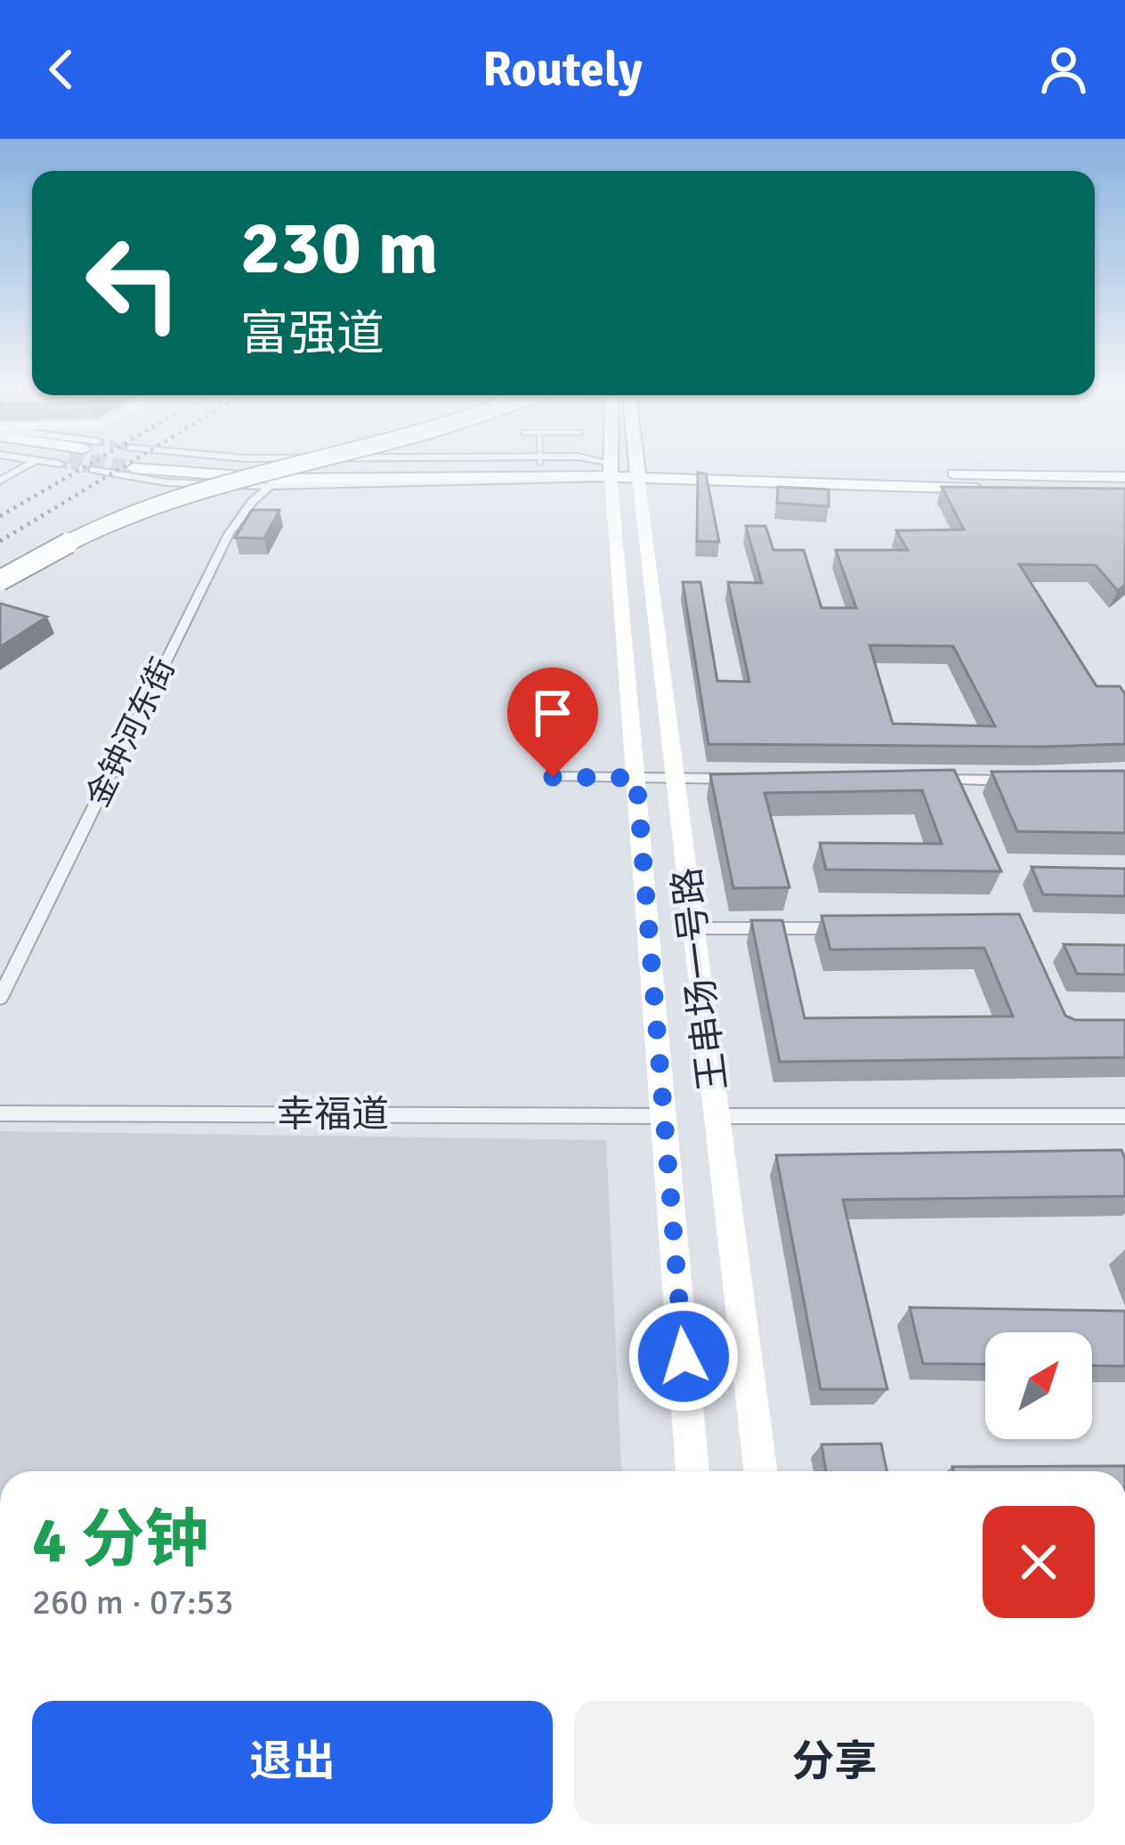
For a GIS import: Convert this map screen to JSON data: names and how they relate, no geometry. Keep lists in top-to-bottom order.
{
  "streets": {
    "main road": ["王串场一号路"],
    "street": ["金钟河东街", "幸福道"]
  },
  "crossings": [
    ["王串场一号路", "幸福道"]
  ],
  "north": "top right",
  "page": {
    "header": "Routely",
    "turn": ["230 m", "富强道"],
    "heading": ["4 分钟", "260 m · 07:53"],
    "buttons": ["退出", "分享"]
  }
}
